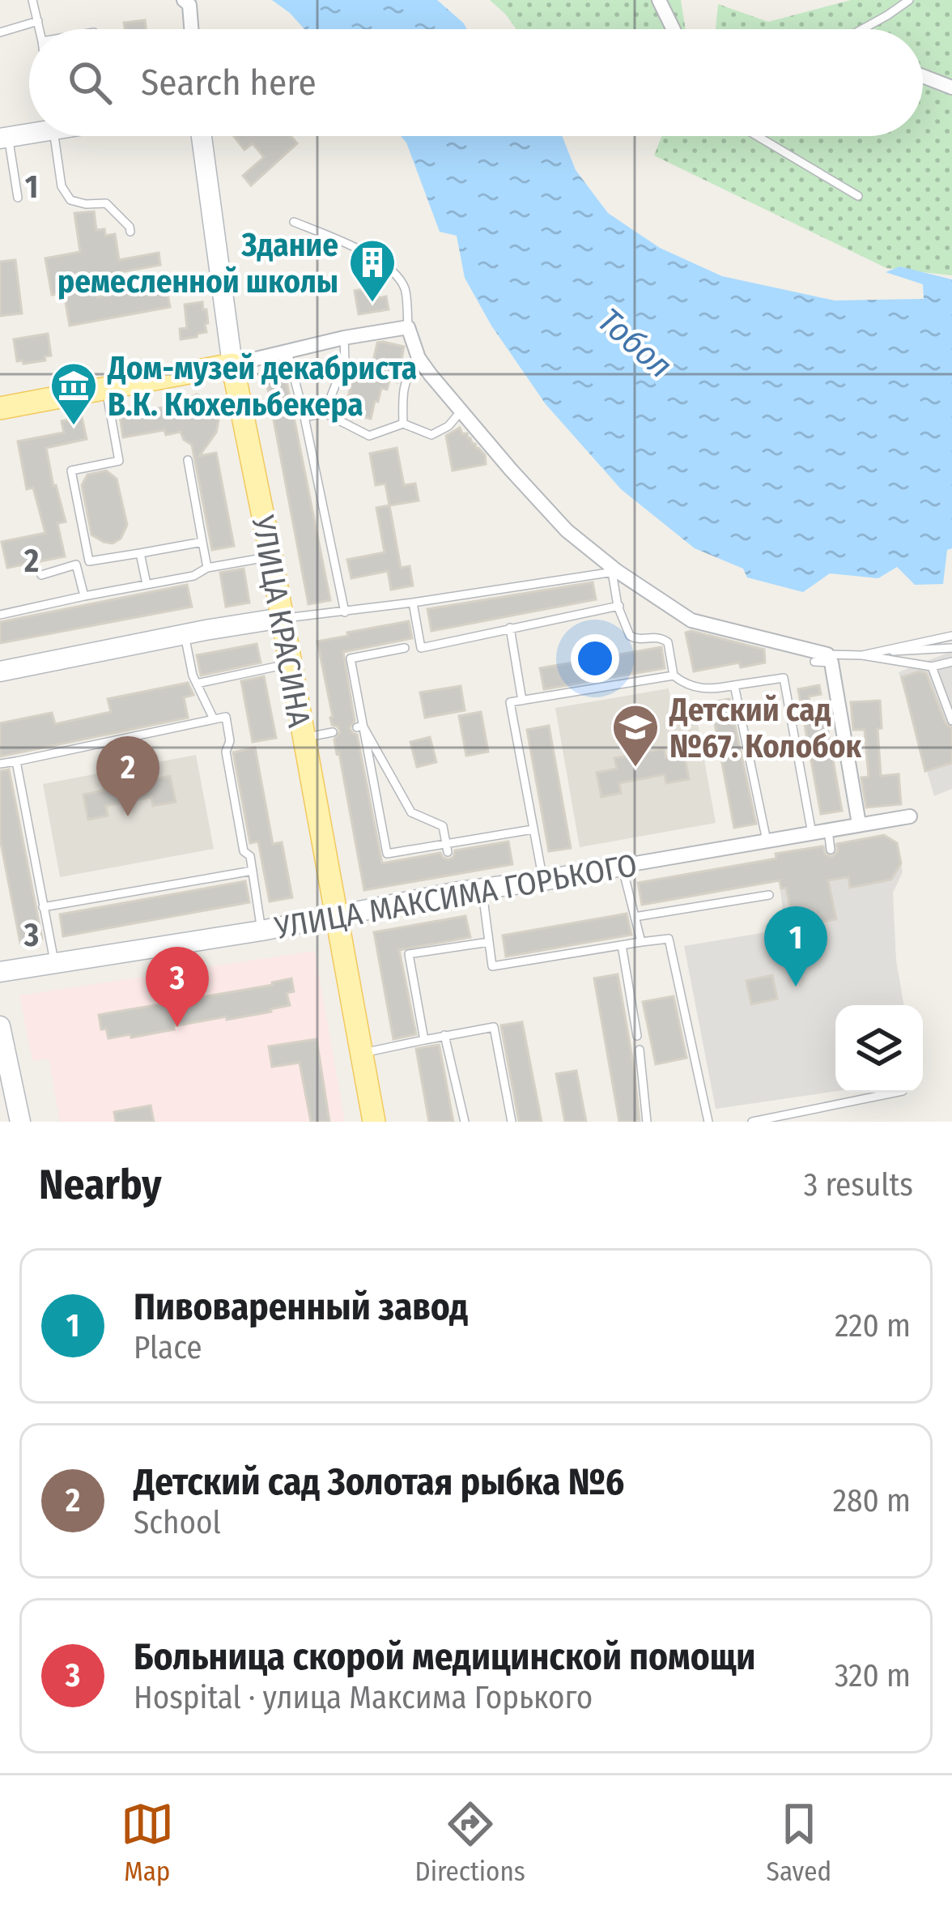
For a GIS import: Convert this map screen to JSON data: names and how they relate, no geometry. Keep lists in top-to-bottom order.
{
  "streets": {
    "main road": ["УЛИЦА КРАСИНА"],
    "street": ["УЛИЦА МАКСИМА ГОРЬКОГО"]
  },
  "crossings": [
    ["УЛИЦА КРАСИНА", "УЛИЦА МАКСИМА ГОРЬКОГО"]
  ],
  "water": ["Тобол"],
  "places": {
    "building": ["Здание ремесленной школы"],
    "museum": ["Дом-музей декабриста В.К. Кюхельбекера"],
    "school or university": ["Детский сад №67. Колобок"]
  },
  "page": {
    "search": "Search here",
    "pins": ["2", "1", "3"],
    "heading": ["Nearby", "3 results"],
    "list": [
      {
        "mark": "1",
        "name": "Пивоваренный завод",
        "note": "Place",
        "value": "220 m"
      },
      {
        "mark": "2",
        "name": "Детский сад Золотая рыбка №6",
        "note": "School",
        "value": "280 m"
      },
      {
        "mark": "3",
        "name": "Больница скорой медицинской помощи",
        "note": "Hospital · улица Максима Горького",
        "value": "320 m"
      }
    ],
    "nav": ["Map", "Directions", "Saved"]
  },
  "grid": {
    "rows": ["1", "2", "3"]
  }
}
